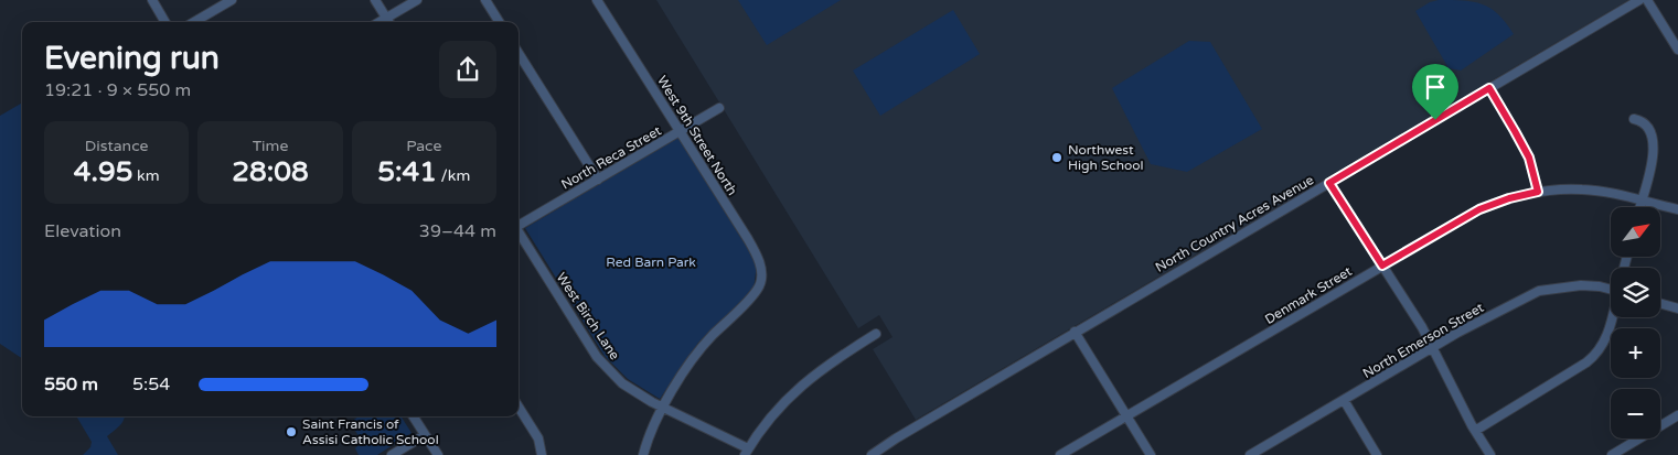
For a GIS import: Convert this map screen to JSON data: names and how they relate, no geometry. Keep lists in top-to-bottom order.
{
  "streets": {
    "street": [
      "West 9th Street North",
      "North Reca Street",
      "North Country Acres Avenue",
      "Denmark Street",
      "West Birch Lane",
      "North Emerson Street"
    ]
  },
  "crossings": [
    ["West 9th Street North", "North Reca Street"],
    ["West 9th Street North", "West Birch Lane"]
  ],
  "parks": ["Red Barn Park"],
  "places": ["Northwest High School", "Saint Francis of Assisi Catholic School"],
  "north": "top right",
  "page": {
    "heading": ["Evening run", "19:21 · 9 × 550 m"],
    "stats": [
      ["Distance", "4.95 km"],
      ["Time", "28:08"],
      ["Pace", "5:41 /km"]
    ],
    "map_buttons": ["+", "−"],
    "chart": ["Elevation", "39–44 m"],
    "list": [
      {
        "name": "550 m",
        "note": "5:54"
      }
    ]
  }
}
